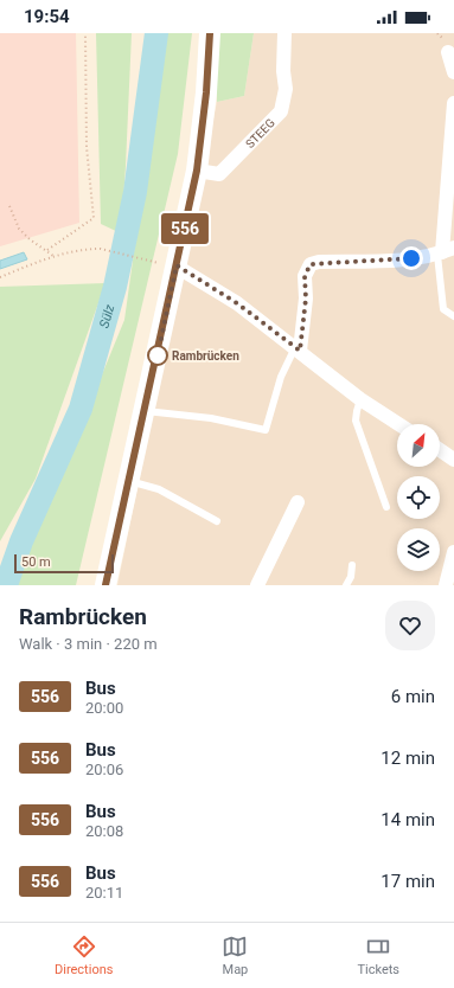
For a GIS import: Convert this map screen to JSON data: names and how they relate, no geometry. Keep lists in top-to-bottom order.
{
  "streets": {
    "street": ["STEEG"]
  },
  "water": ["Sülz"],
  "places": ["Rambrücken"],
  "lines": ["bus line 556"],
  "scale_bar": "50 m",
  "north": "top right",
  "page": {
    "status": "19:54",
    "on_map": "556",
    "scale": "50 m",
    "heading": ["Rambrücken", "Walk · 3 min · 220 m"],
    "list": [
      {
        "mark": "556",
        "name": "Bus",
        "note": "20:00",
        "value": "6 min"
      },
      {
        "mark": "556",
        "name": "Bus",
        "note": "20:06",
        "value": "12 min"
      },
      {
        "mark": "556",
        "name": "Bus",
        "note": "20:08",
        "value": "14 min"
      },
      {
        "mark": "556",
        "name": "Bus",
        "note": "20:11",
        "value": "17 min"
      }
    ],
    "tabs": ["Directions", "Map", "Tickets"]
  }
}
